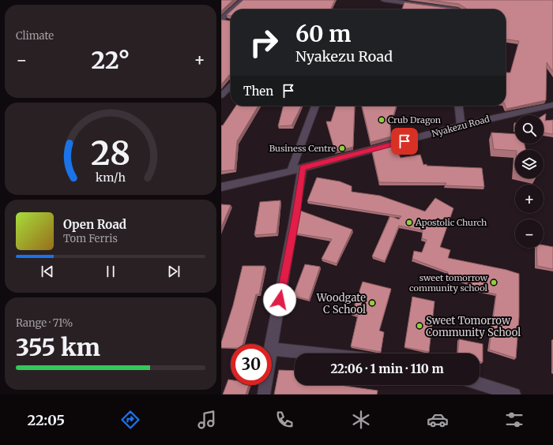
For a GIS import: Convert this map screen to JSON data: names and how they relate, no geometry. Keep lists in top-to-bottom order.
{
  "streets": {
    "street": ["Nyakezu Road"]
  },
  "places": [
    "Crub Dragon",
    "Business Centre",
    "Apostolic Church",
    "sweet tomorrow community school",
    "Woodgate C School",
    "Sweet Tomorrow Community School"
  ],
  "page": {
    "tile": [
      "Climate",
      ["Range · 71%", "355 km"]
    ],
    "turn": ["60 m", "Nyakezu Road"],
    "heat": ["−", "22°", "+"],
    "then": "Then",
    "map_buttons": ["+", "−"],
    "song": ["Open Road", "Tom Ferris"],
    "limit": "30",
    "trip": "22:06 · 1 min · 110 m",
    "tabs": "22:05",
    "gauge": ["28", "km/h"]
  }
}
